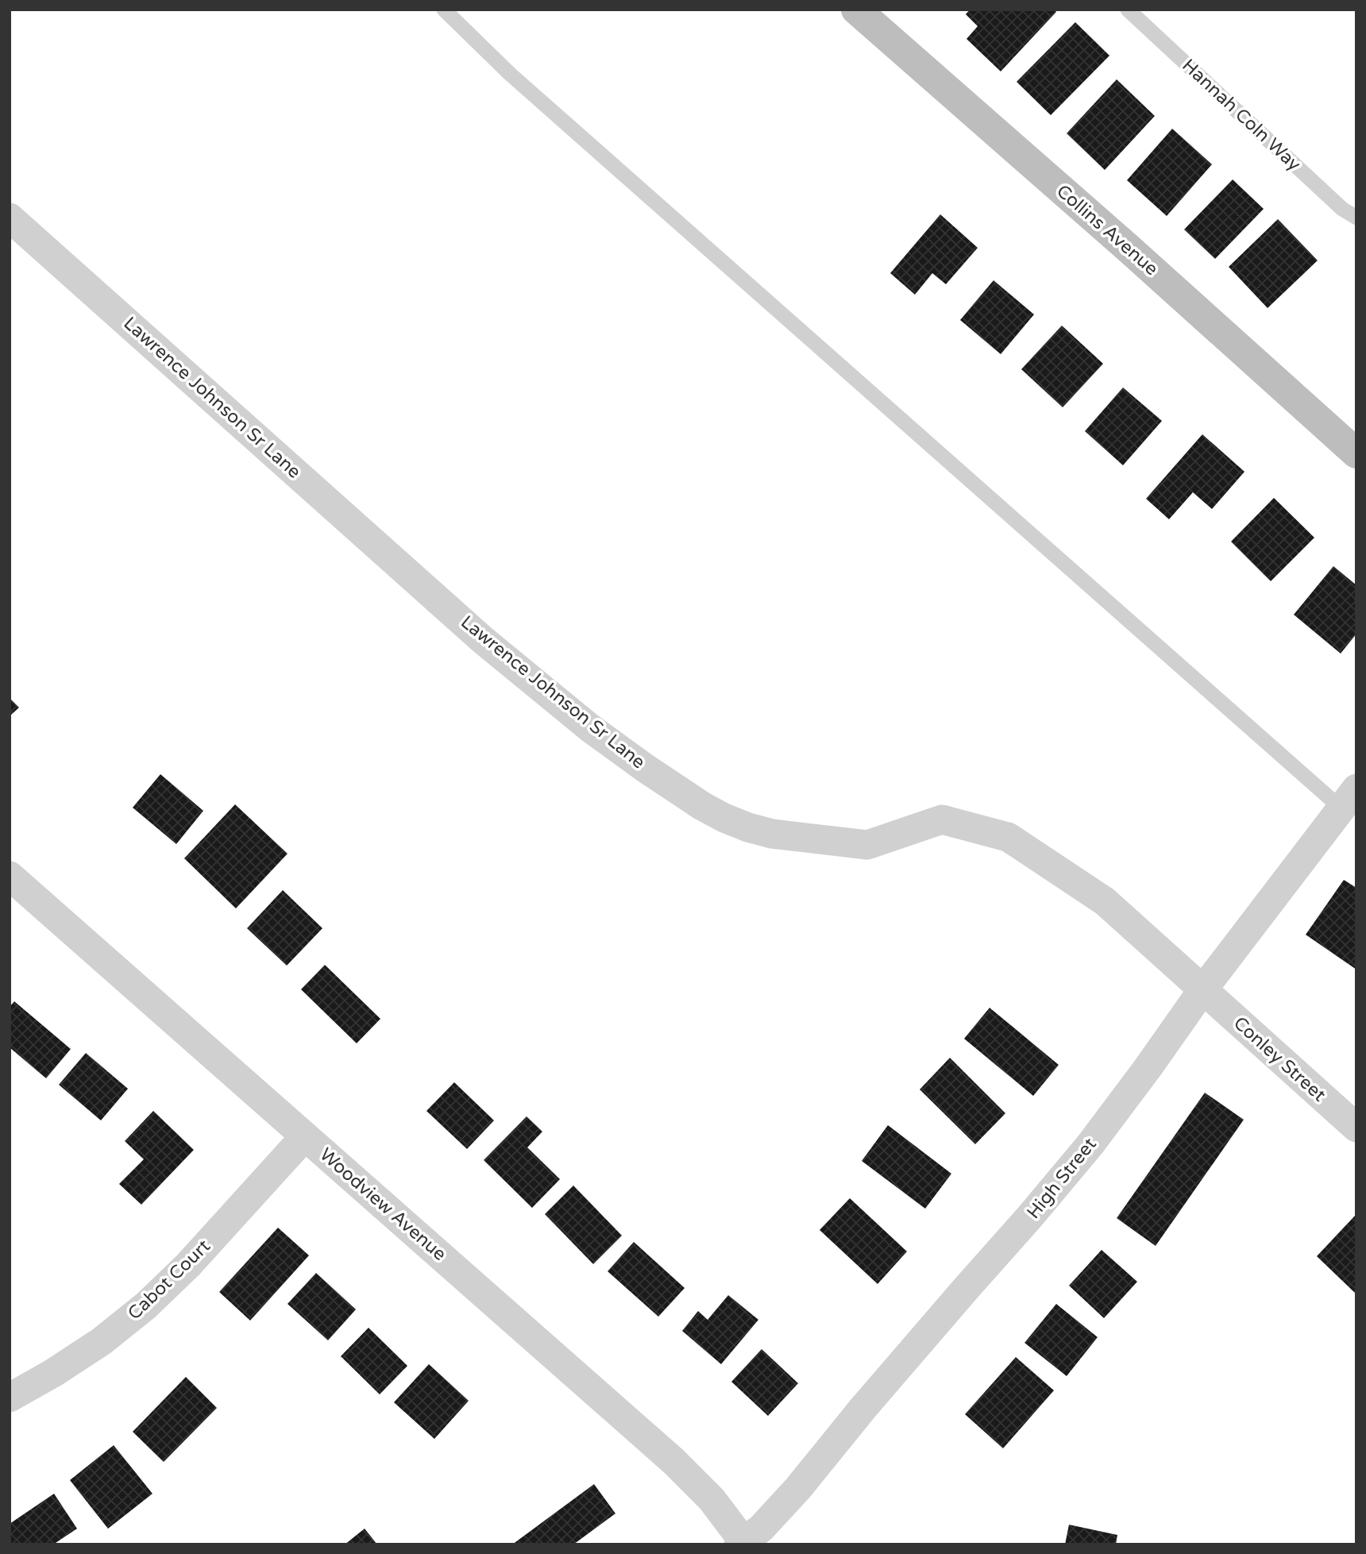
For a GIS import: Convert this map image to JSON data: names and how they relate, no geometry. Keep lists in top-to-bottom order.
{
  "streets": {
    "street": [
      "Collins Avenue",
      "Lawrence Johnson Sr Lane",
      "Conley Street",
      "High Street",
      "Woodview Avenue",
      "Cabot Court"
    ],
    "lane": ["Hannah Coln Way"]
  },
  "crossings": [
    ["Lawrence Johnson Sr Lane", "Conley Street"],
    ["Lawrence Johnson Sr Lane", "High Street"],
    ["Conley Street", "High Street"],
    ["High Street", "Woodview Avenue"],
    ["Woodview Avenue", "Cabot Court"]
  ]
}
